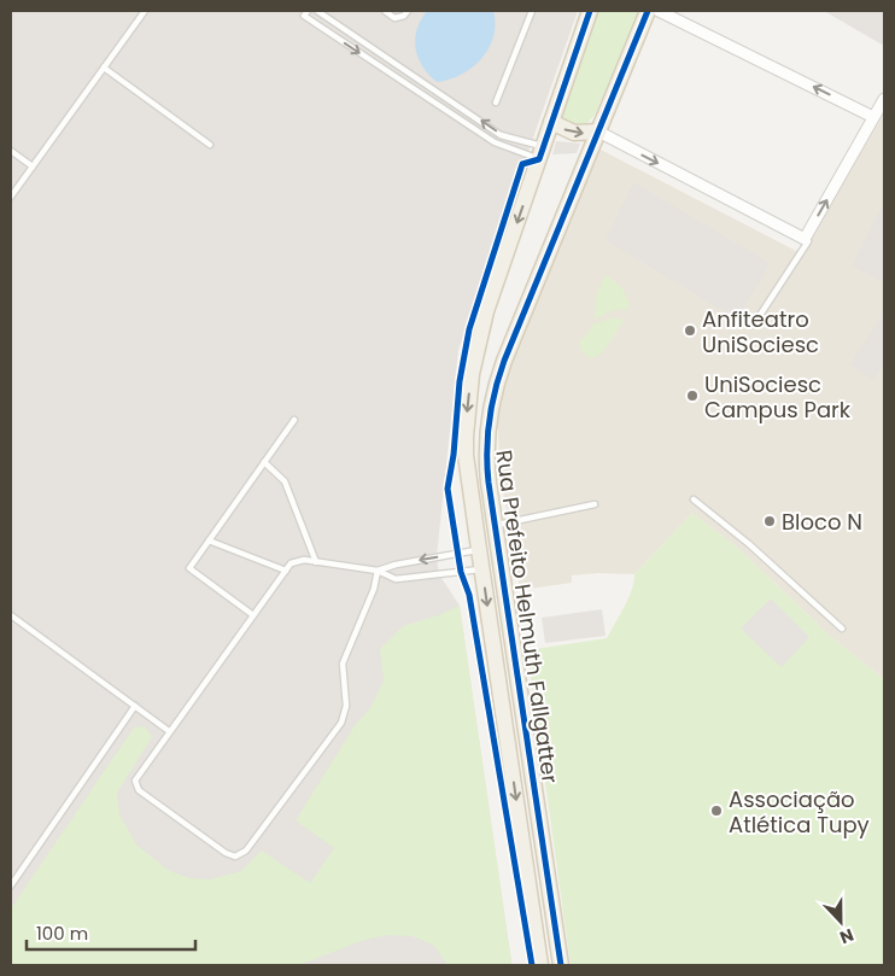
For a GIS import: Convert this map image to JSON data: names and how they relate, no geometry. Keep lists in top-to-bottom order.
{
  "streets": {
    "main road": ["Rua Prefeito Helmuth Fallgatter"]
  },
  "places": [
    "Anfiteatro UniSociesc",
    "UniSociesc Campus Park",
    "Bloco N",
    "Associação Atlética Tupy"
  ],
  "scale_bar": "100 m",
  "north": "bottom"
}
